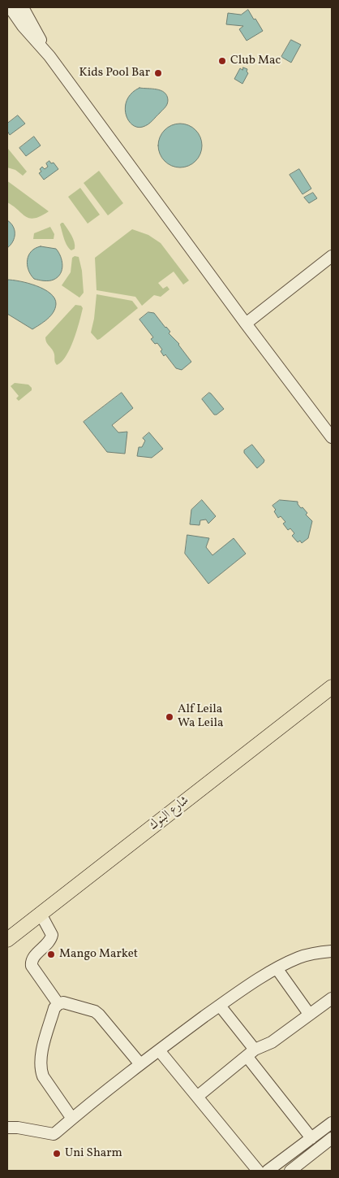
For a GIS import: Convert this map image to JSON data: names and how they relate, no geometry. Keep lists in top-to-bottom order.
{
  "streets": {
    "main road": ["شارع البنوك"]
  },
  "places": [
    "Club Mac",
    "Kids Pool Bar",
    "Alf Leila Wa Leila",
    "Mango Market",
    "Uni Sharm"
  ]
}
